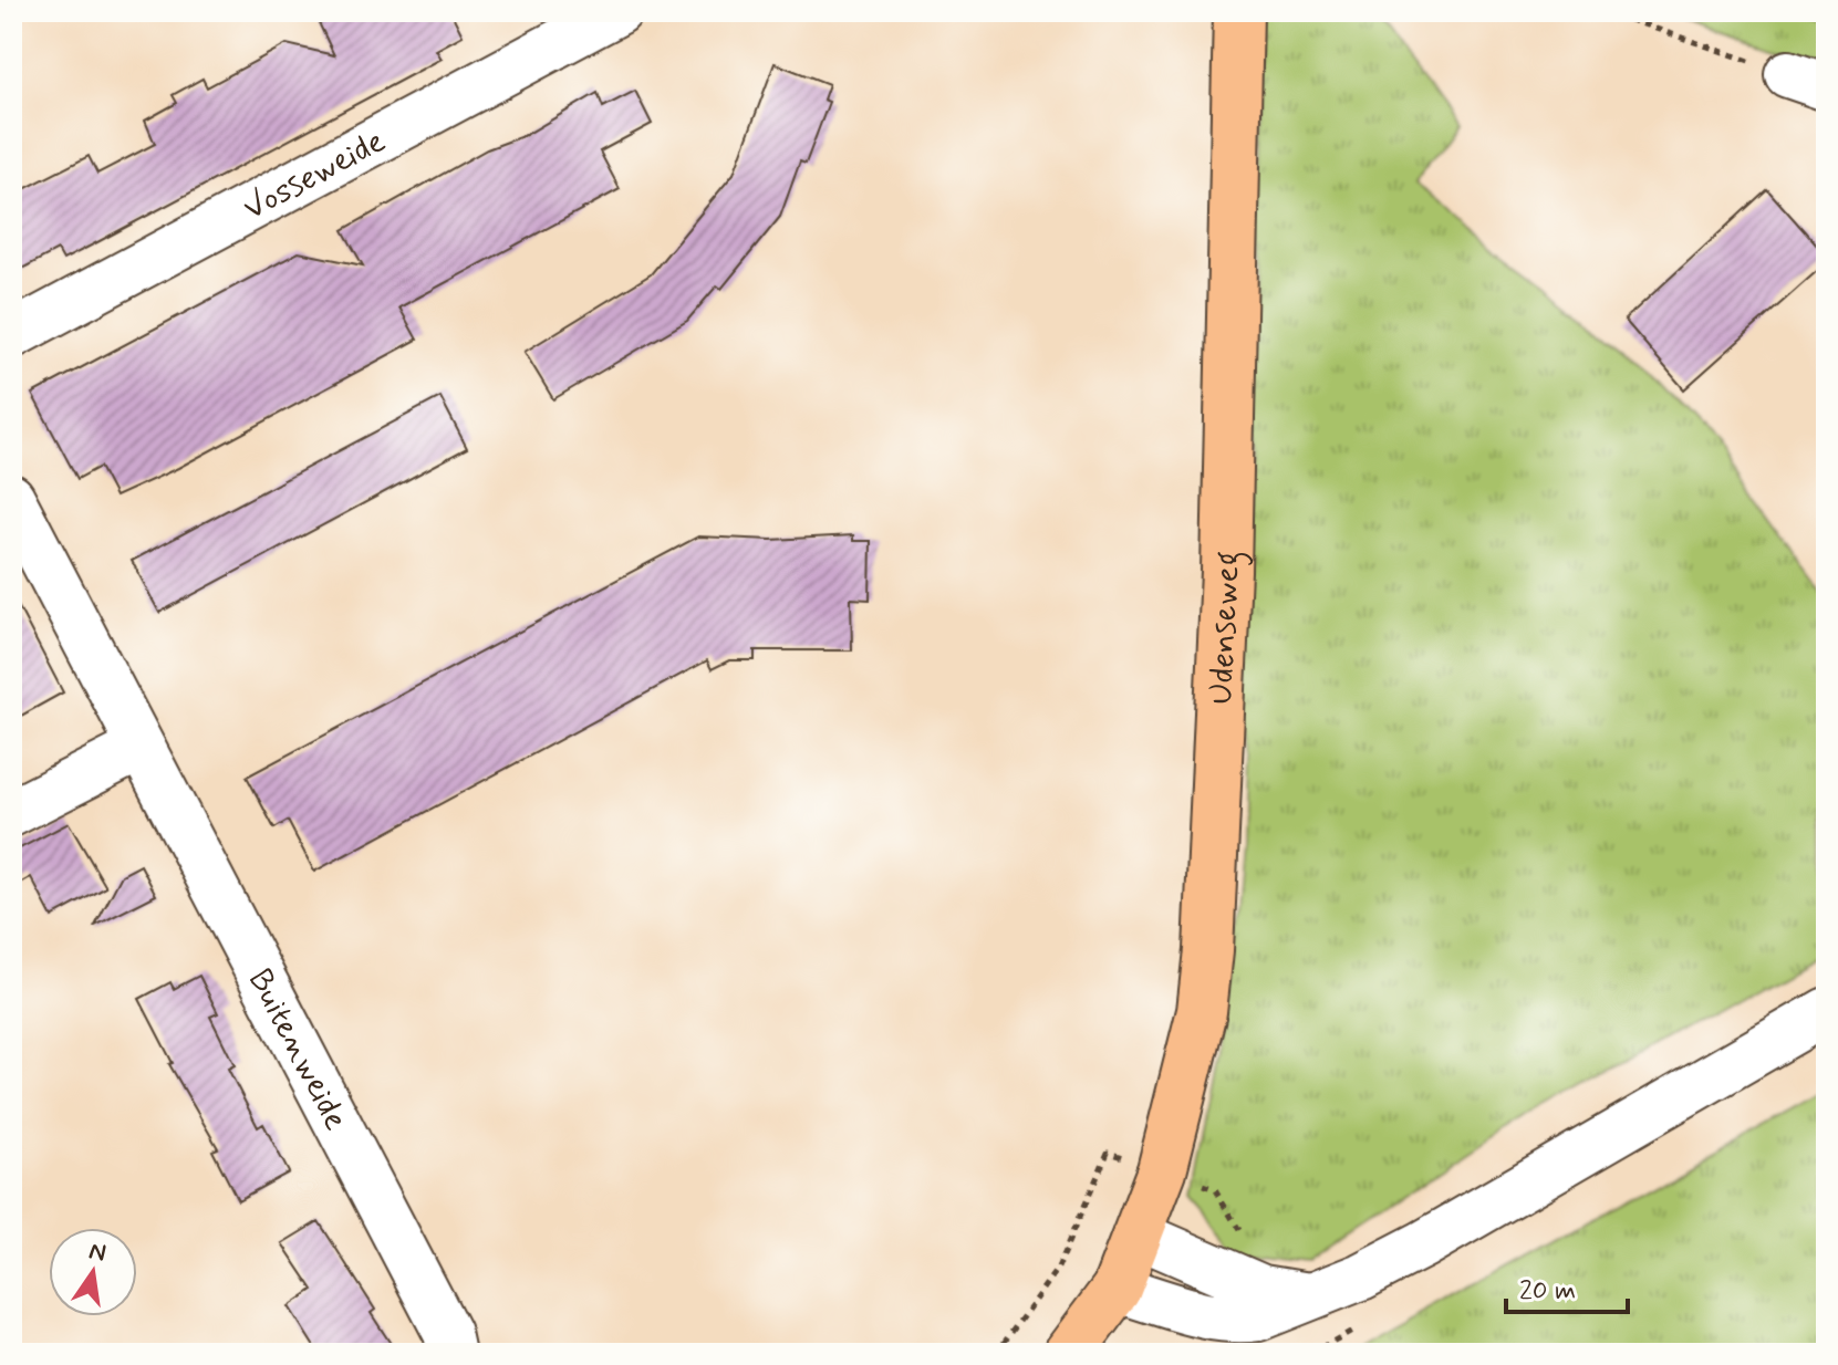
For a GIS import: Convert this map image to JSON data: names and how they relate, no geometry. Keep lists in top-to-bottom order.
{
  "streets": {
    "main road": ["Udenseweg"],
    "street": ["Vosseweide", "Buitenweide"]
  },
  "scale_bar": "20 m",
  "north": "top"
}
